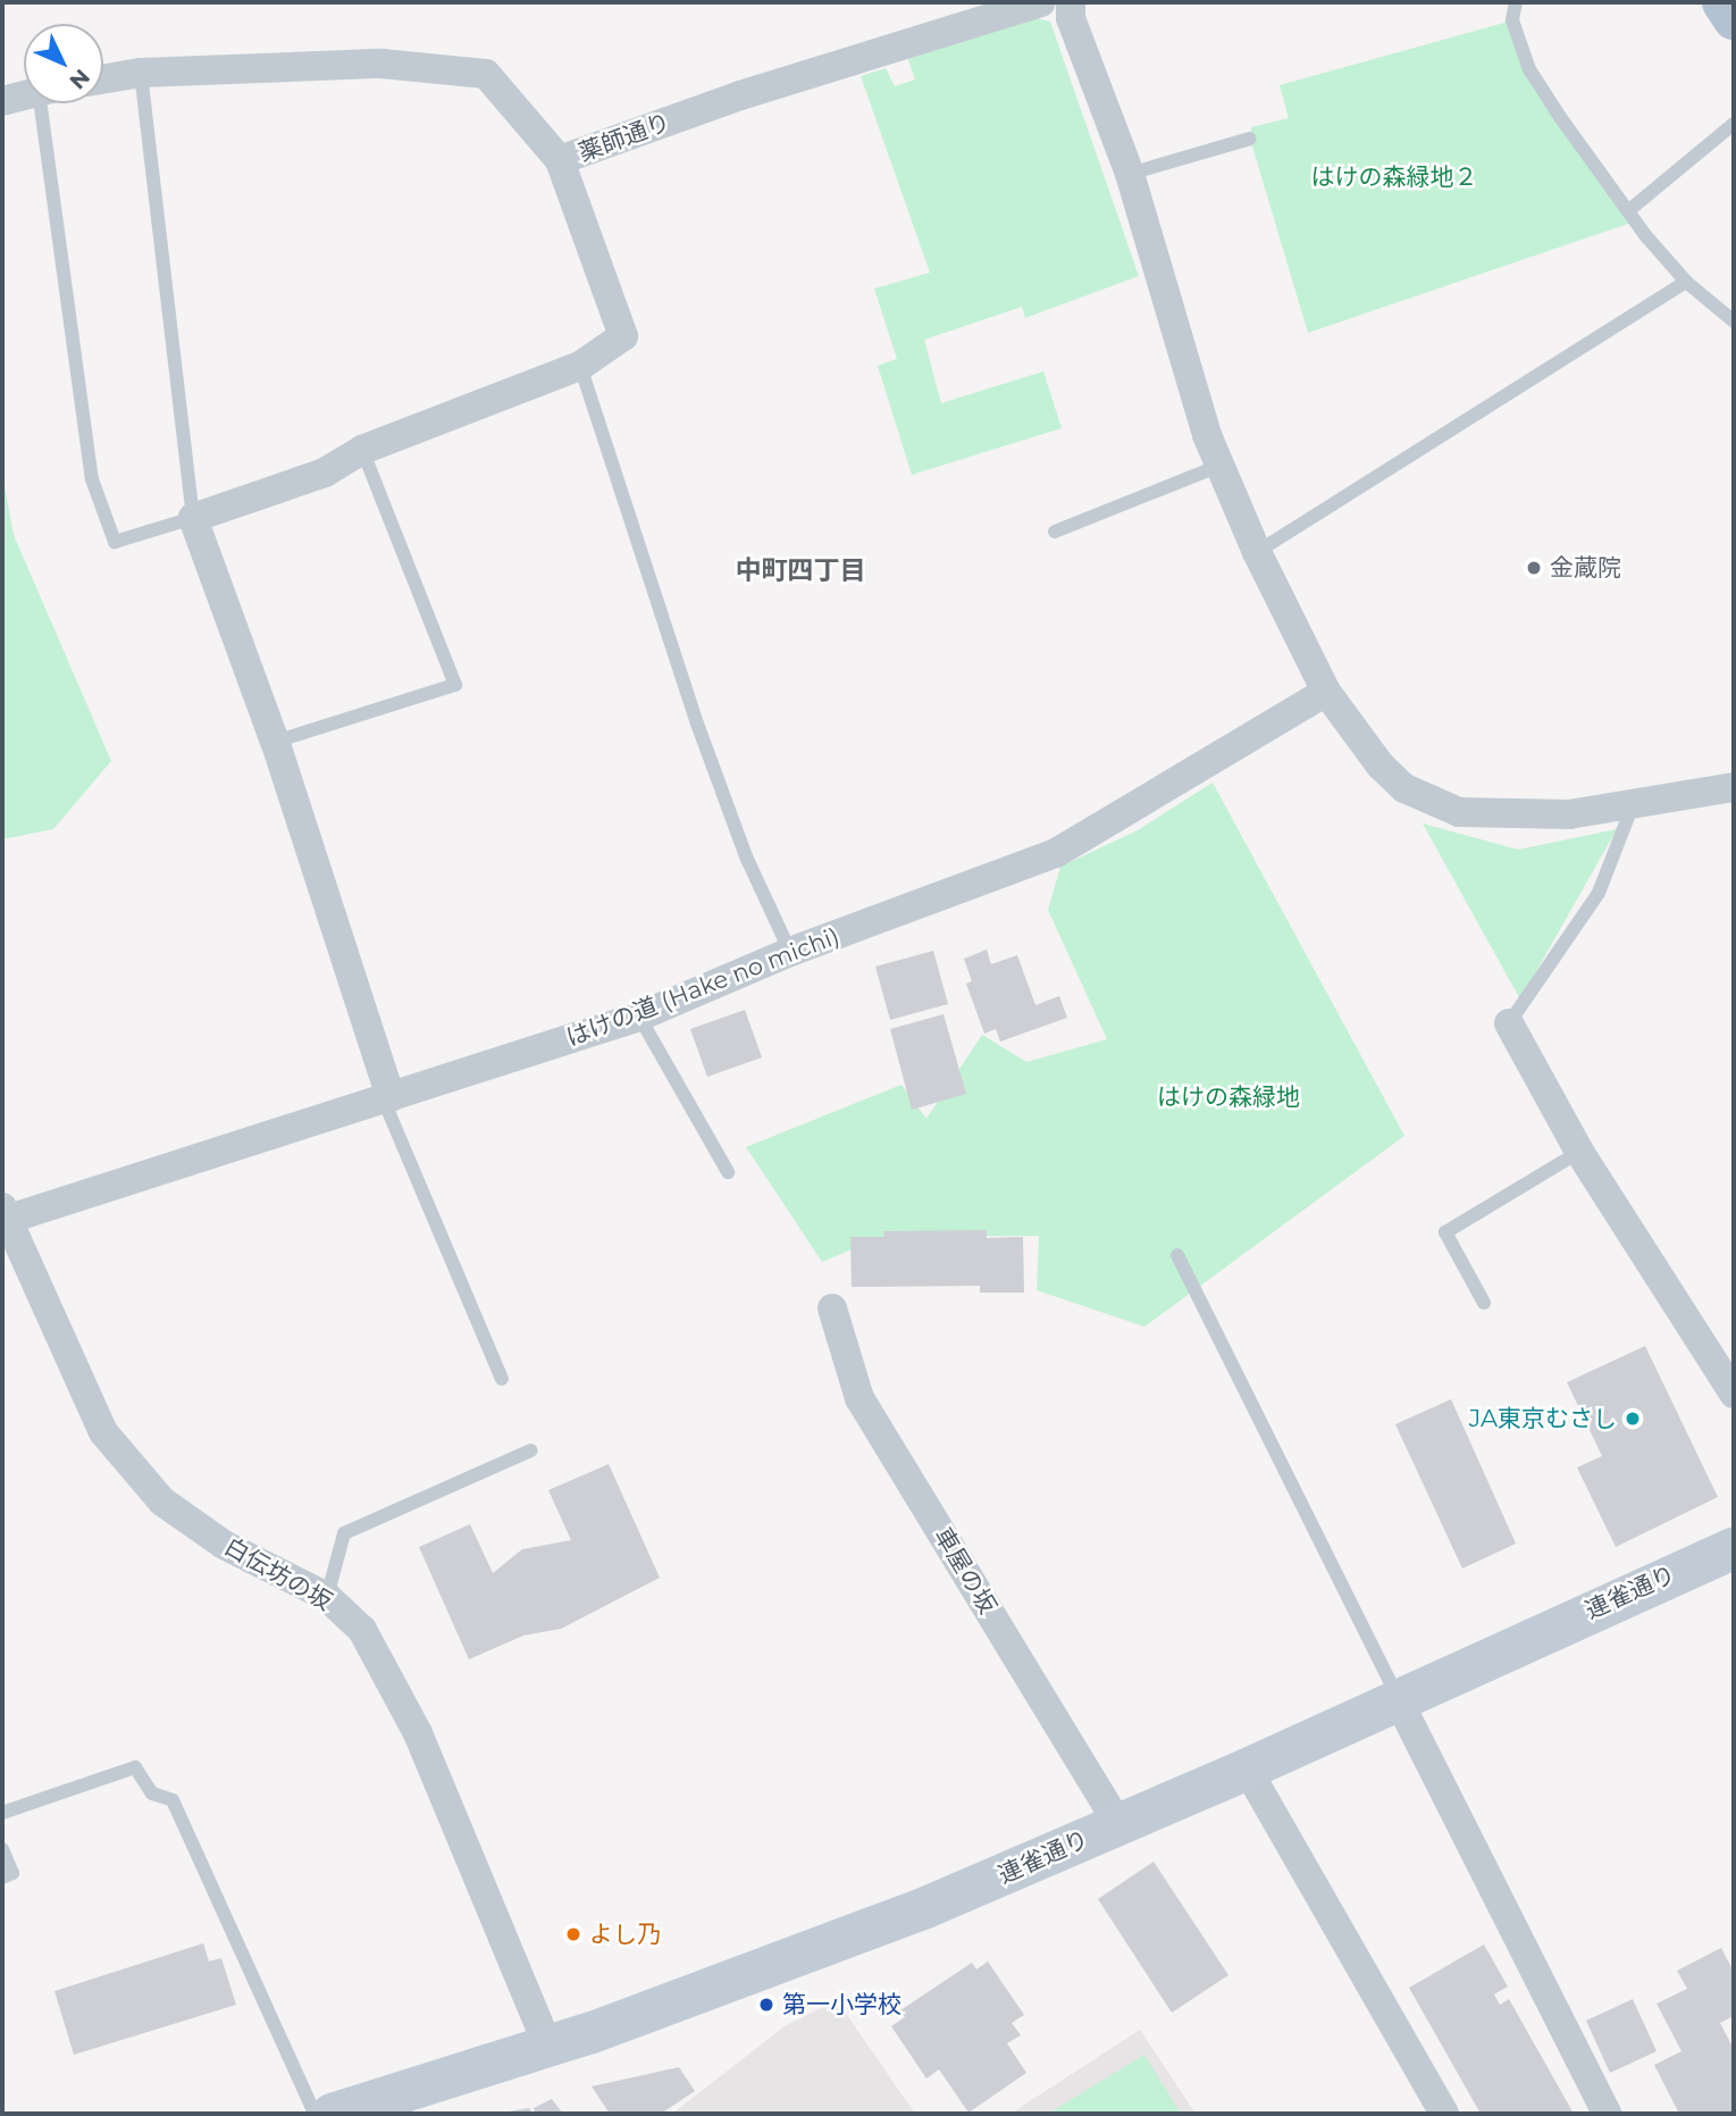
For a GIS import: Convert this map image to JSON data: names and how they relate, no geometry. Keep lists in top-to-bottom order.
{
  "streets": {
    "main road": ["連雀通り"],
    "street": [
      "薬師通り",
      "はけの道 (Hake no michi)",
      "車屋の坂",
      "白伝坊の坂"
    ]
  },
  "crossings": [
    ["はけの道 (Hake no michi)", "白伝坊の坂"],
    ["車屋の坂", "連雀通り"],
    ["白伝坊の坂", "連雀通り"]
  ],
  "districts": ["中町四丁目"],
  "parks": ["はけの森緑地２", "はけの森緑地"],
  "places": [
    "金蔵院",
    "JA東京むさし",
    "よし乃",
    "第一小学校"
  ],
  "north": "bottom right"
}
